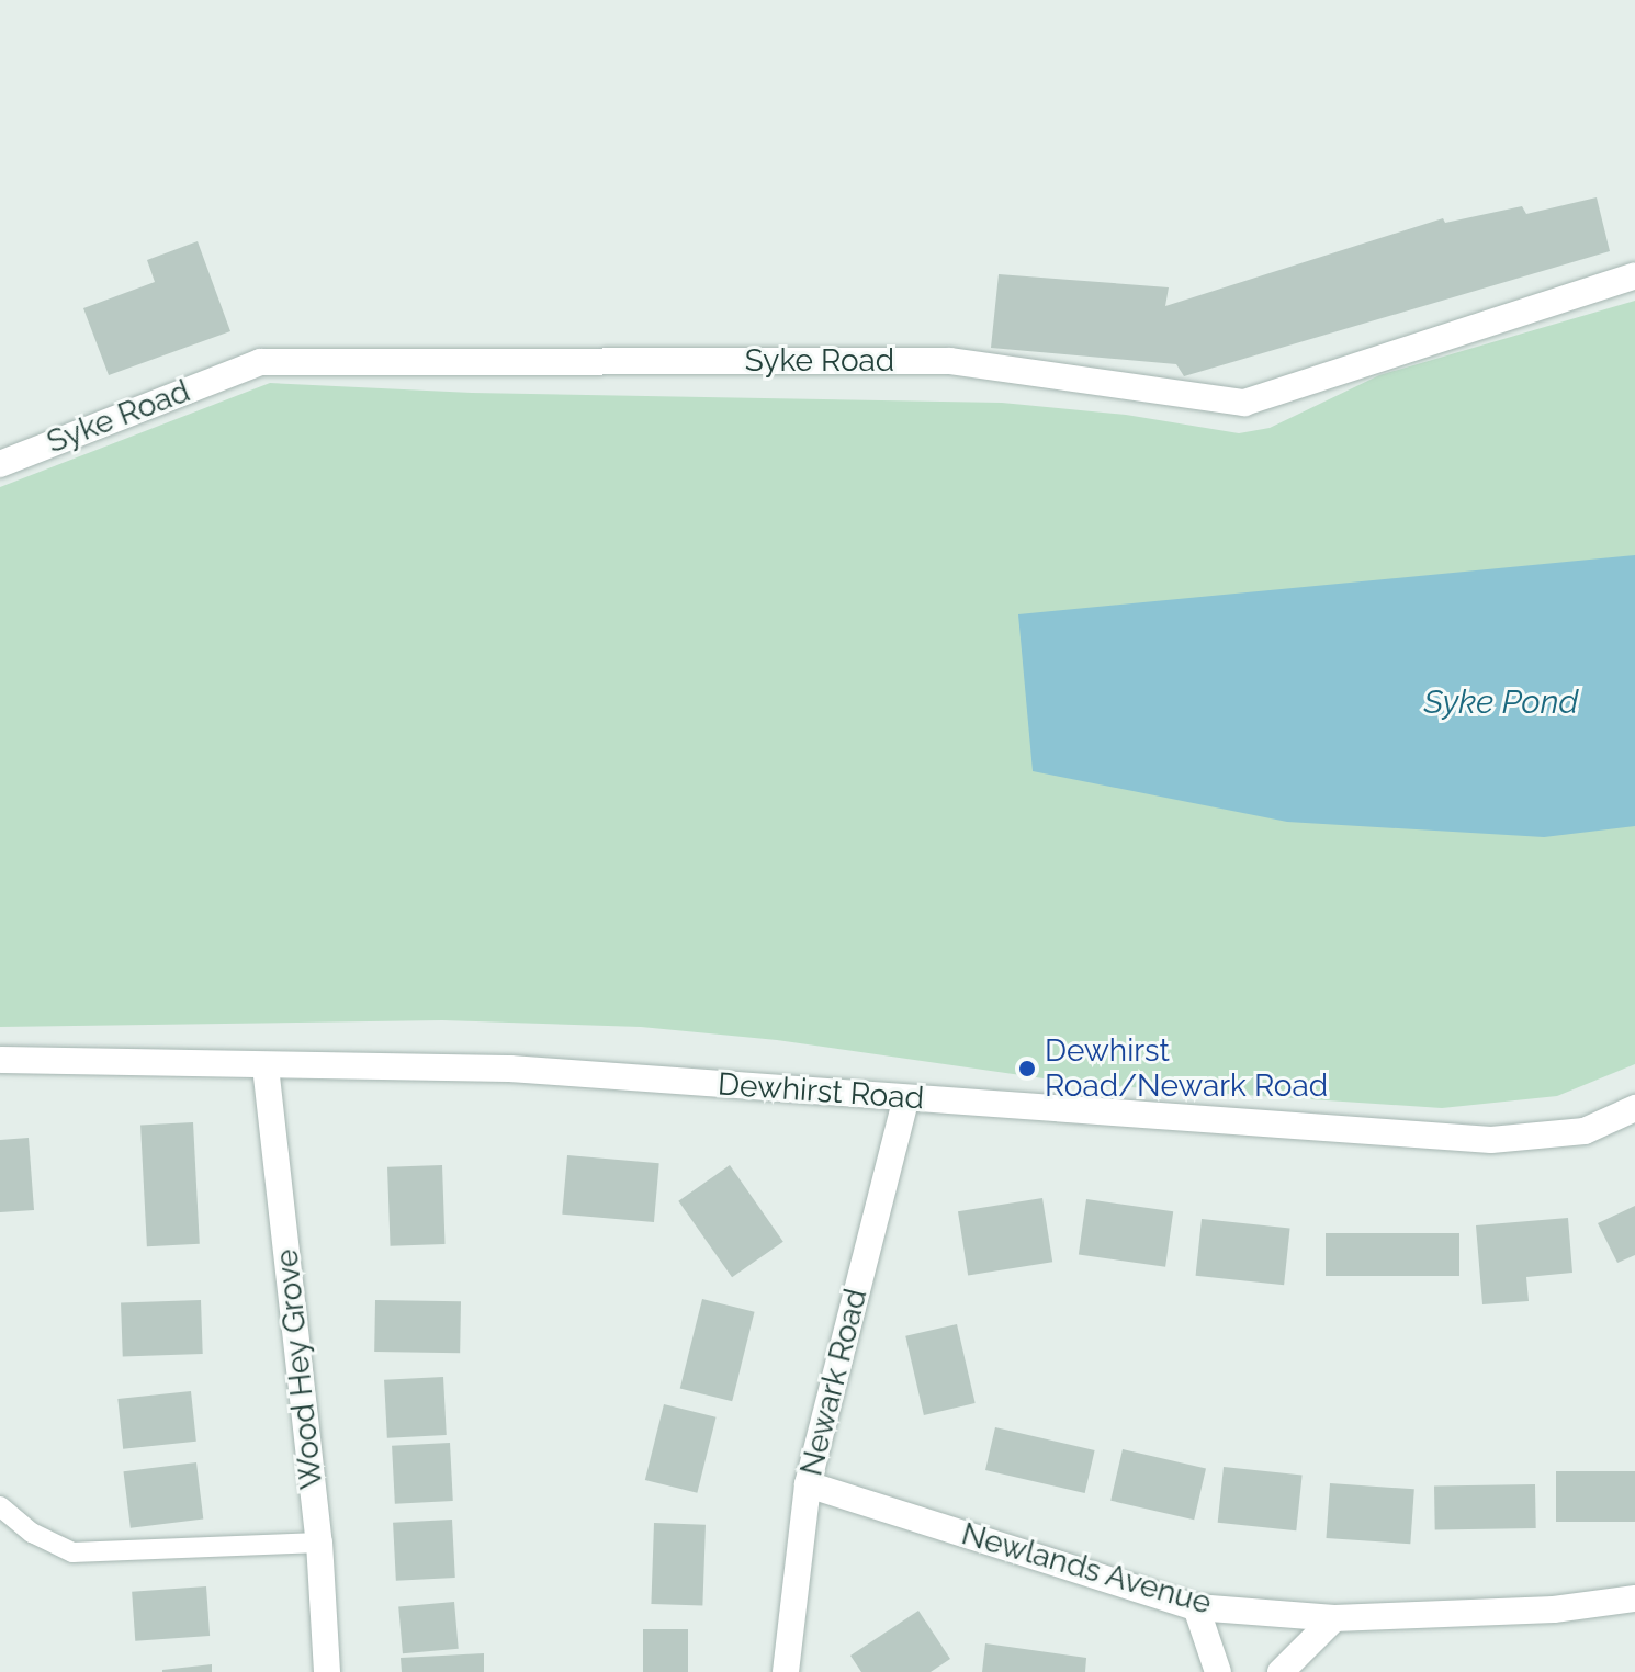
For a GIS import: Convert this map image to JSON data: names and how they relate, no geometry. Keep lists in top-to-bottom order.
{
  "streets": {
    "street": [
      "Syke Road",
      "Dewhirst Road",
      "Wood Hey Grove",
      "Newark Road",
      "Newlands Avenue"
    ]
  },
  "crossings": [
    ["Dewhirst Road", "Wood Hey Grove"],
    ["Dewhirst Road", "Newark Road"],
    ["Newark Road", "Newlands Avenue"]
  ],
  "water": ["Syke Pond"],
  "places": ["Dewhirst Road/Newark Road"]
}
